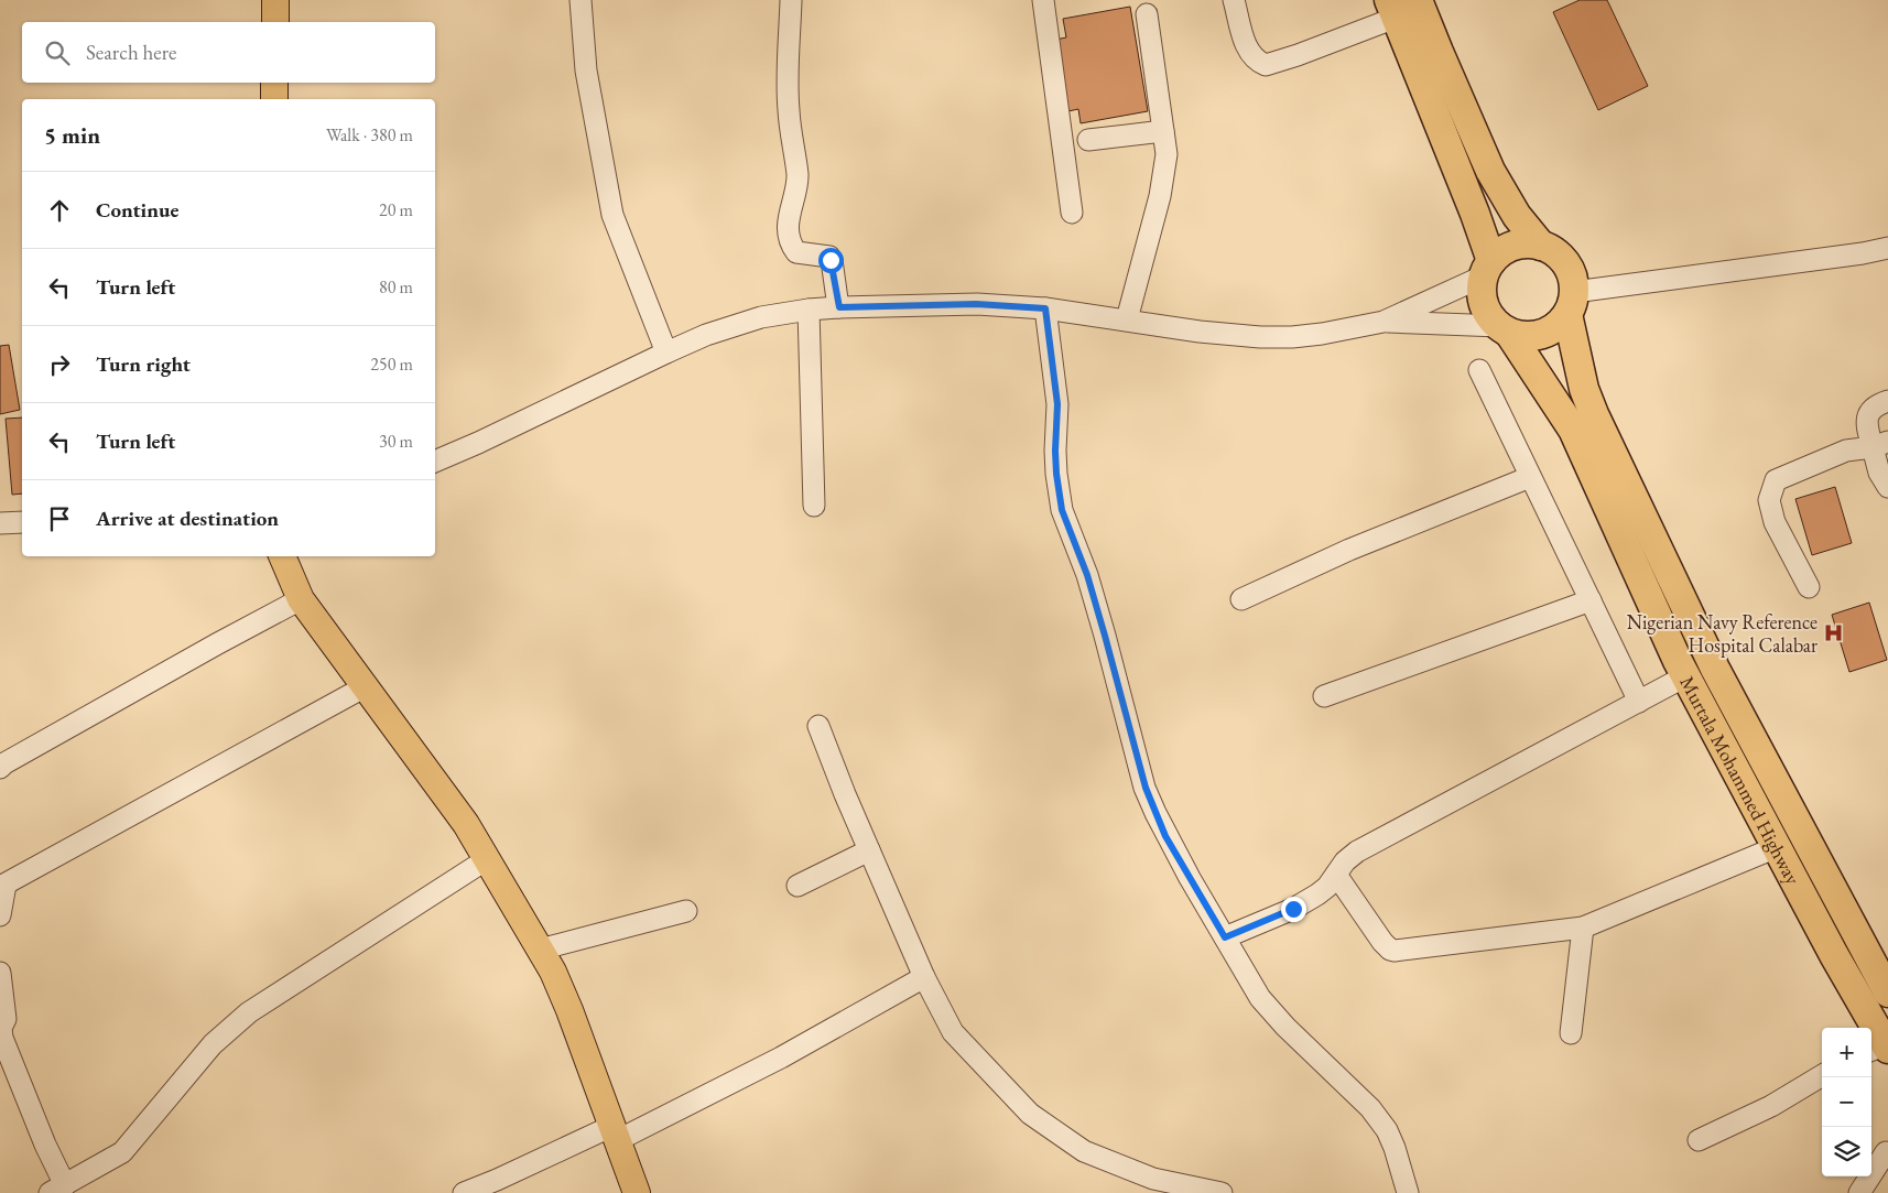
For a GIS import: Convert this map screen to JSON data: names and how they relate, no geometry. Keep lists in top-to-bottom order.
{
  "streets": {
    "highway": ["Murtala Mohammed Highway"]
  },
  "places": {
    "hospital": ["Nigerian Navy Reference Hospital Calabar"]
  },
  "page": {
    "search": "Search here",
    "heading": ["5 min", "Walk · 380 m"],
    "list": [
      ["Continue", "20 m"],
      ["Turn left", "80 m"],
      ["Turn right", "250 m"],
      ["Turn left", "30 m"],
      "Arrive at destination"
    ],
    "map_buttons": ["+", "−"]
  }
}
